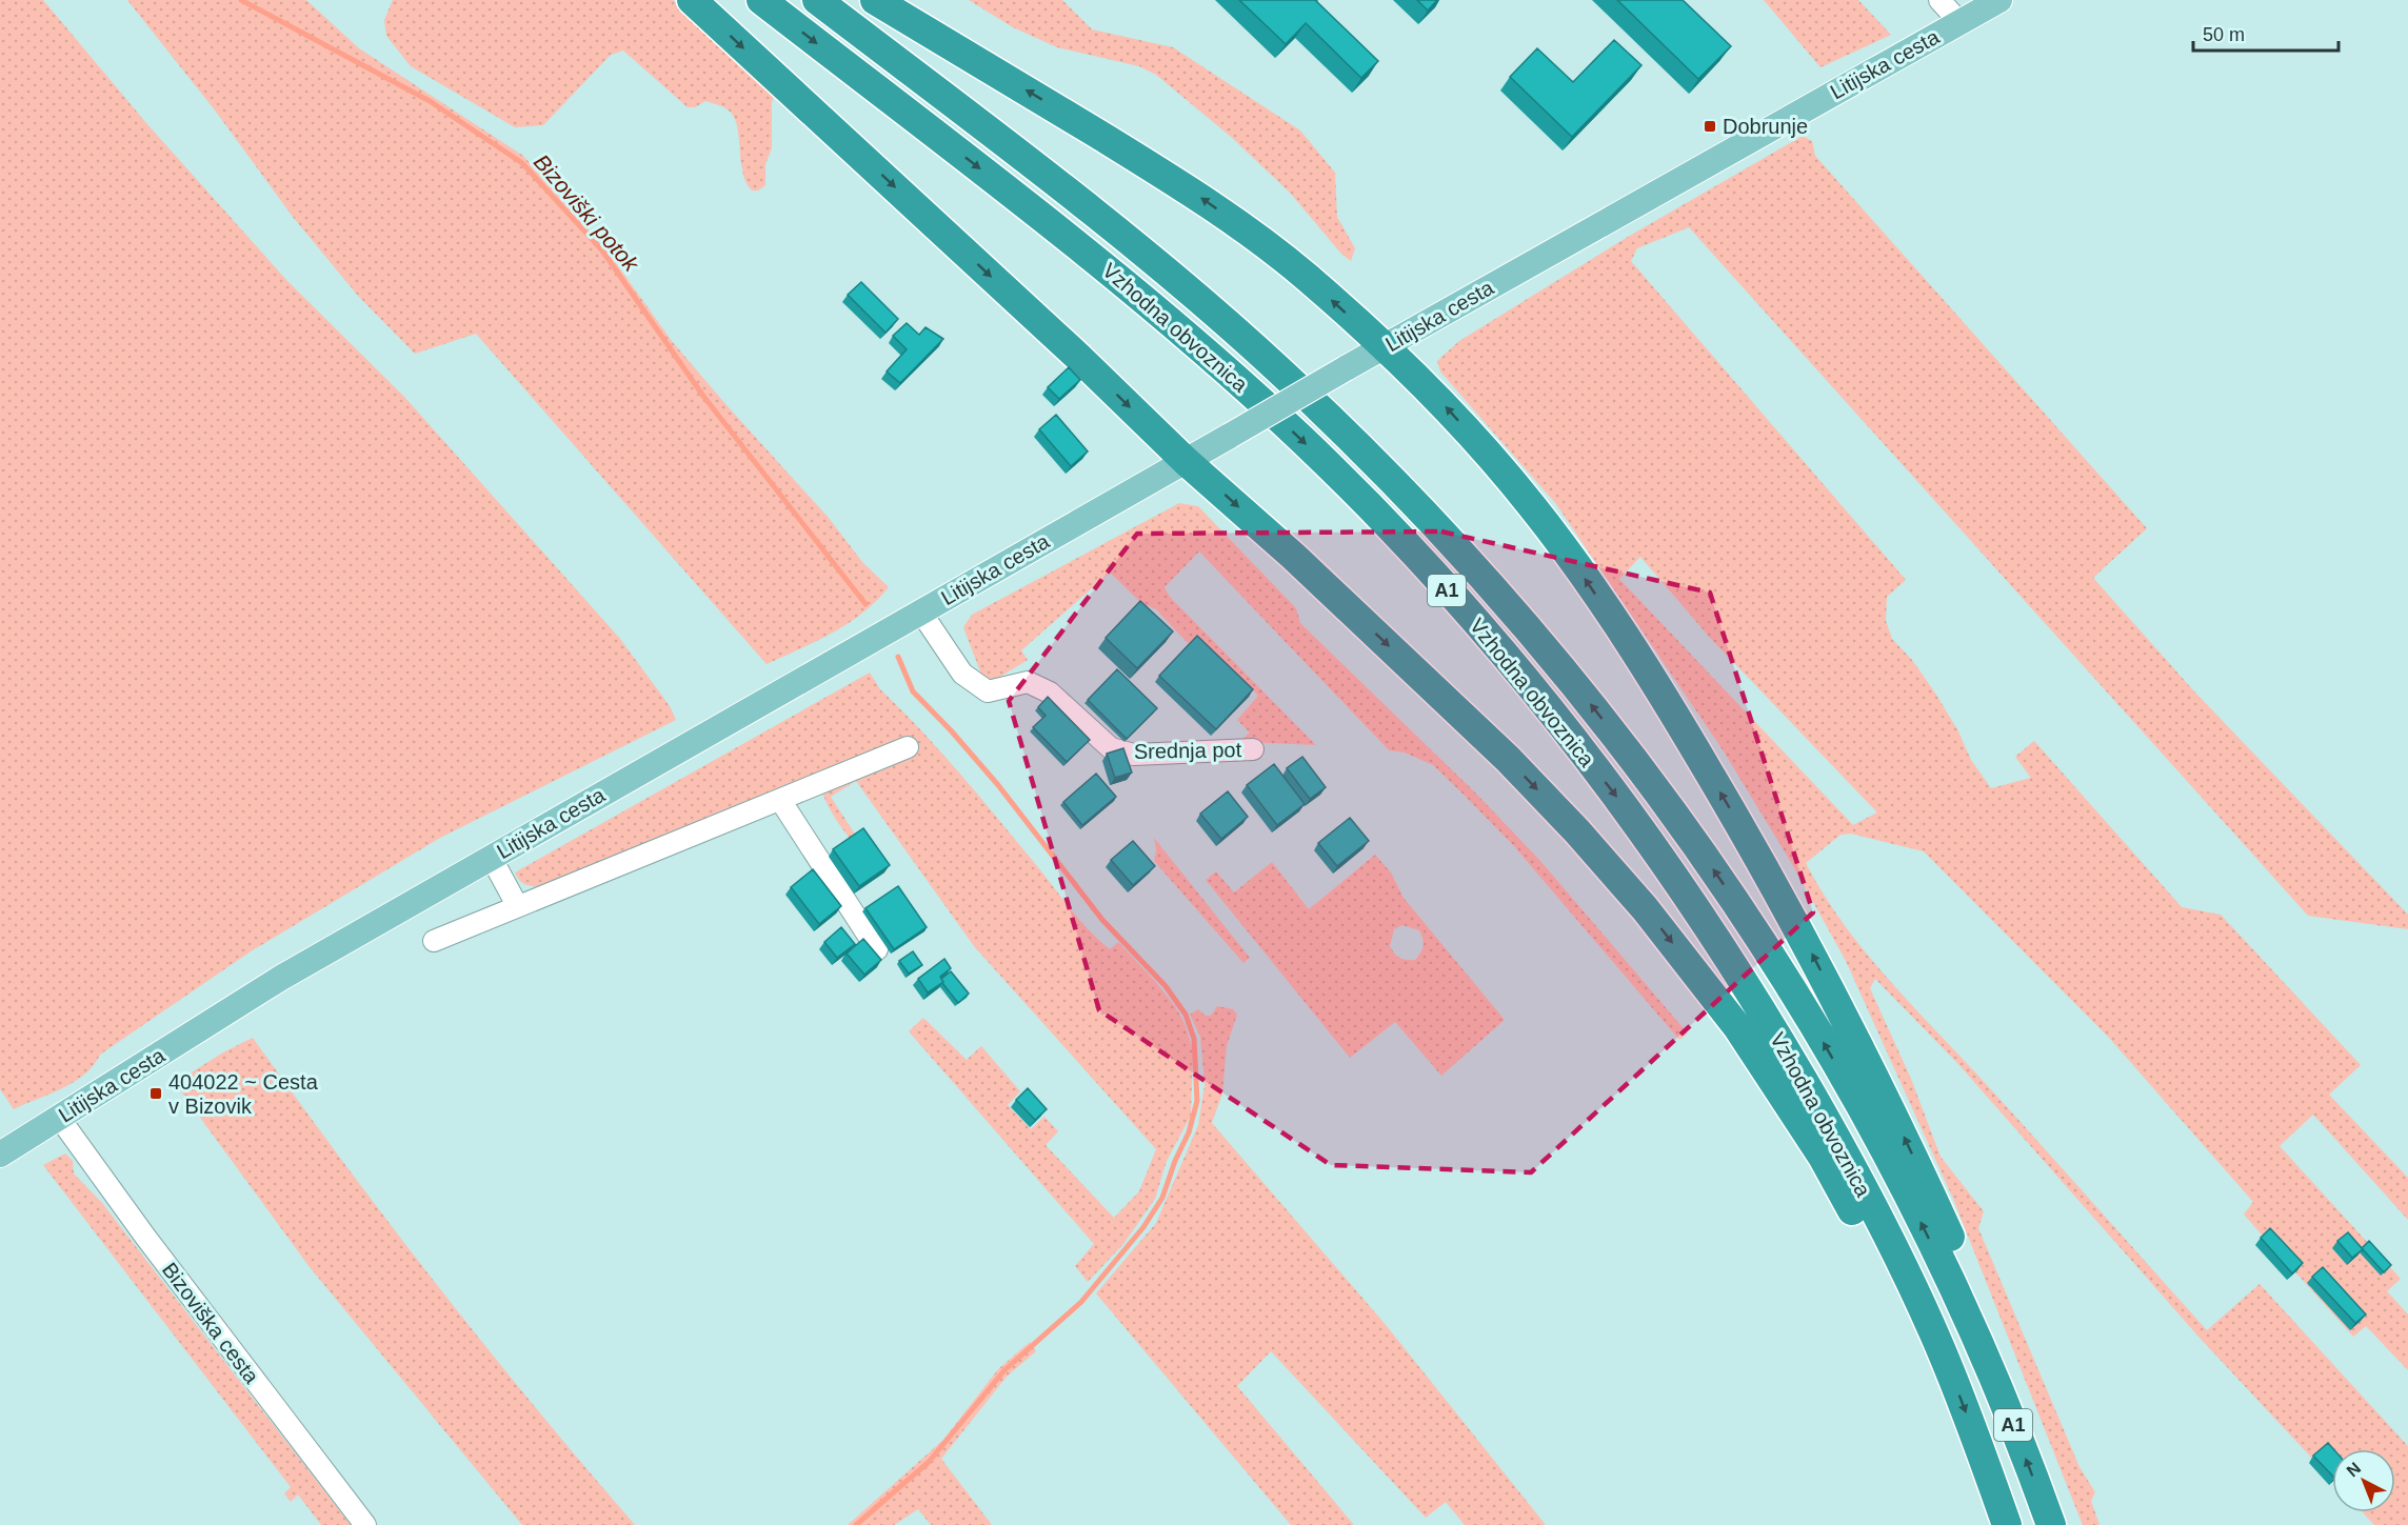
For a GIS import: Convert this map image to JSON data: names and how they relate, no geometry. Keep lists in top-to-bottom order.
{
  "streets": {
    "highway": ["Vzhodna obvoznica", "A1"],
    "main road": ["Litijska cesta"],
    "street": ["Srednja pot", "Bizoviška cesta"]
  },
  "crossings": [
    ["Litijska cesta", "Srednja pot"],
    ["Litijska cesta", "Bizoviška cesta"]
  ],
  "water": ["Bizoviški potok"],
  "places": {
    "transit": ["Dobrunje", "404022 ~ Cesta v Bizovik"]
  },
  "scale_bar": "50 m",
  "north": "top left"
}
